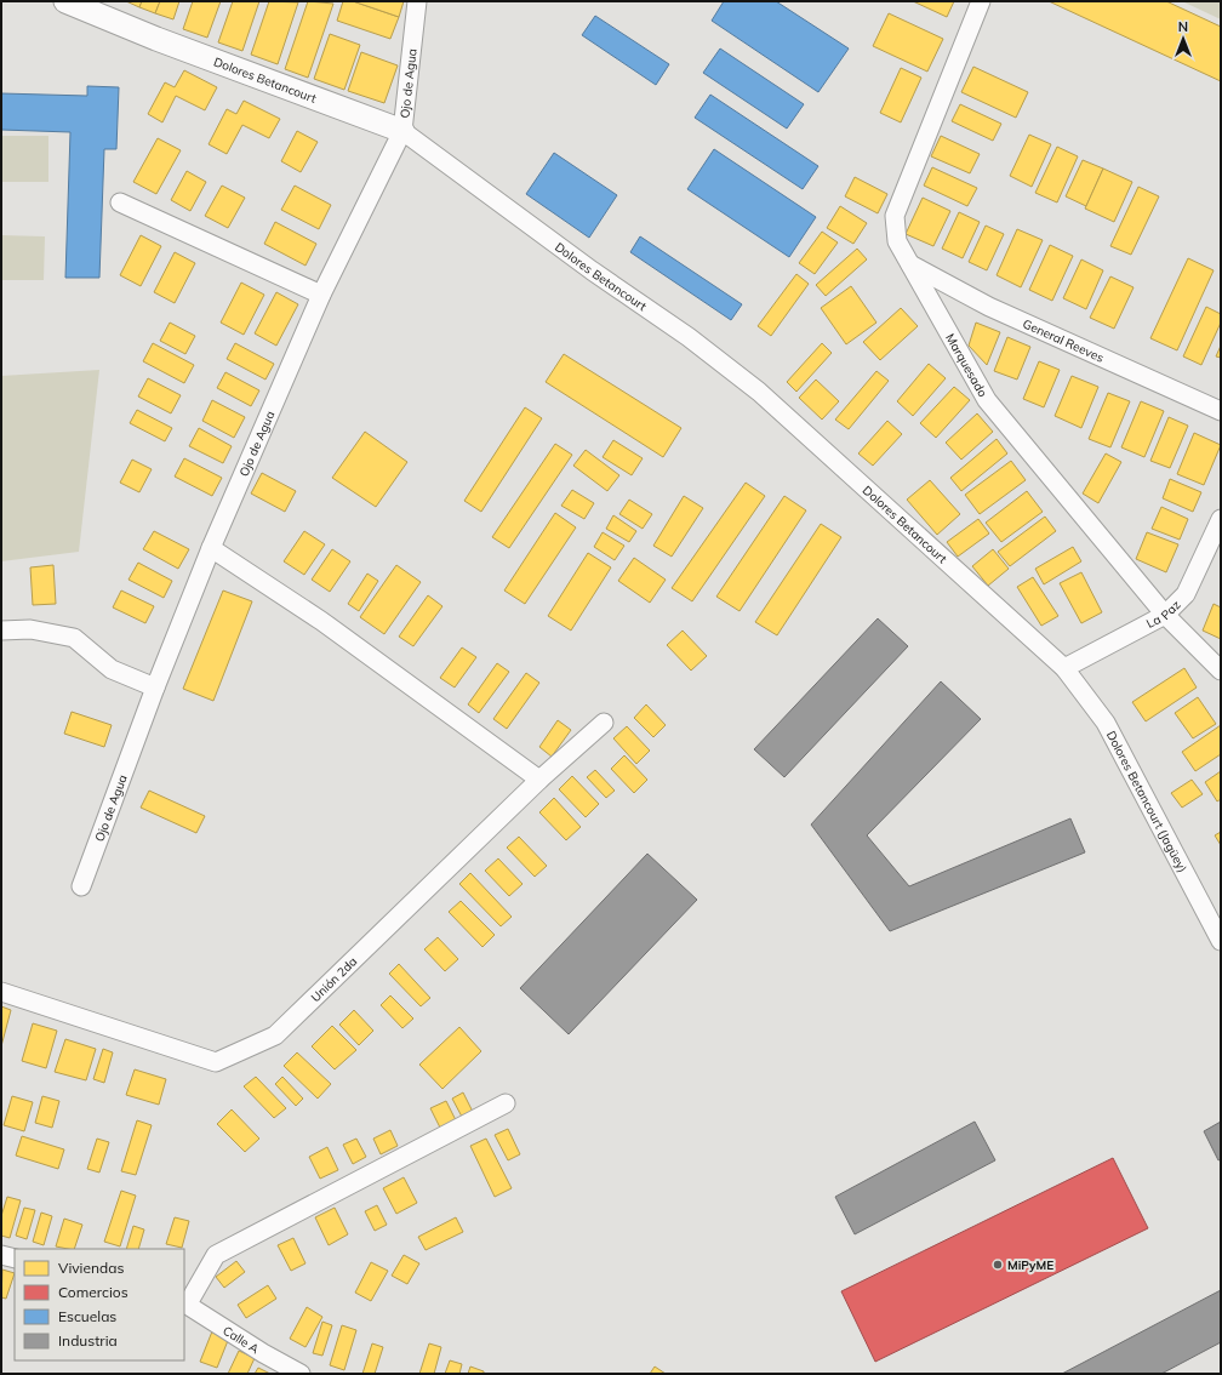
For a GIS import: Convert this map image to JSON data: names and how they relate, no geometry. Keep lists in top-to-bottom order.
{
  "streets": {
    "street": [
      "Dolores Betancourt",
      "Ojo de Agua",
      "General Reeves",
      "Marquesado",
      "La Paz",
      "Dolores Betancourt (Jagüey)",
      "Unión 2da",
      "Calle A"
    ]
  },
  "crossings": [
    ["Dolores Betancourt", "Ojo de Agua"],
    ["Dolores Betancourt", "La Paz"],
    ["Dolores Betancourt", "Dolores Betancourt (Jagüey)"],
    ["General Reeves", "Marquesado"],
    ["Marquesado", "La Paz"],
    ["La Paz", "Dolores Betancourt (Jagüey)"]
  ],
  "places": ["MiPyME"],
  "legend": [
    "Viviendas",
    "Comercios",
    "Escuelas",
    "Industria"
  ],
  "north": "top"
}
